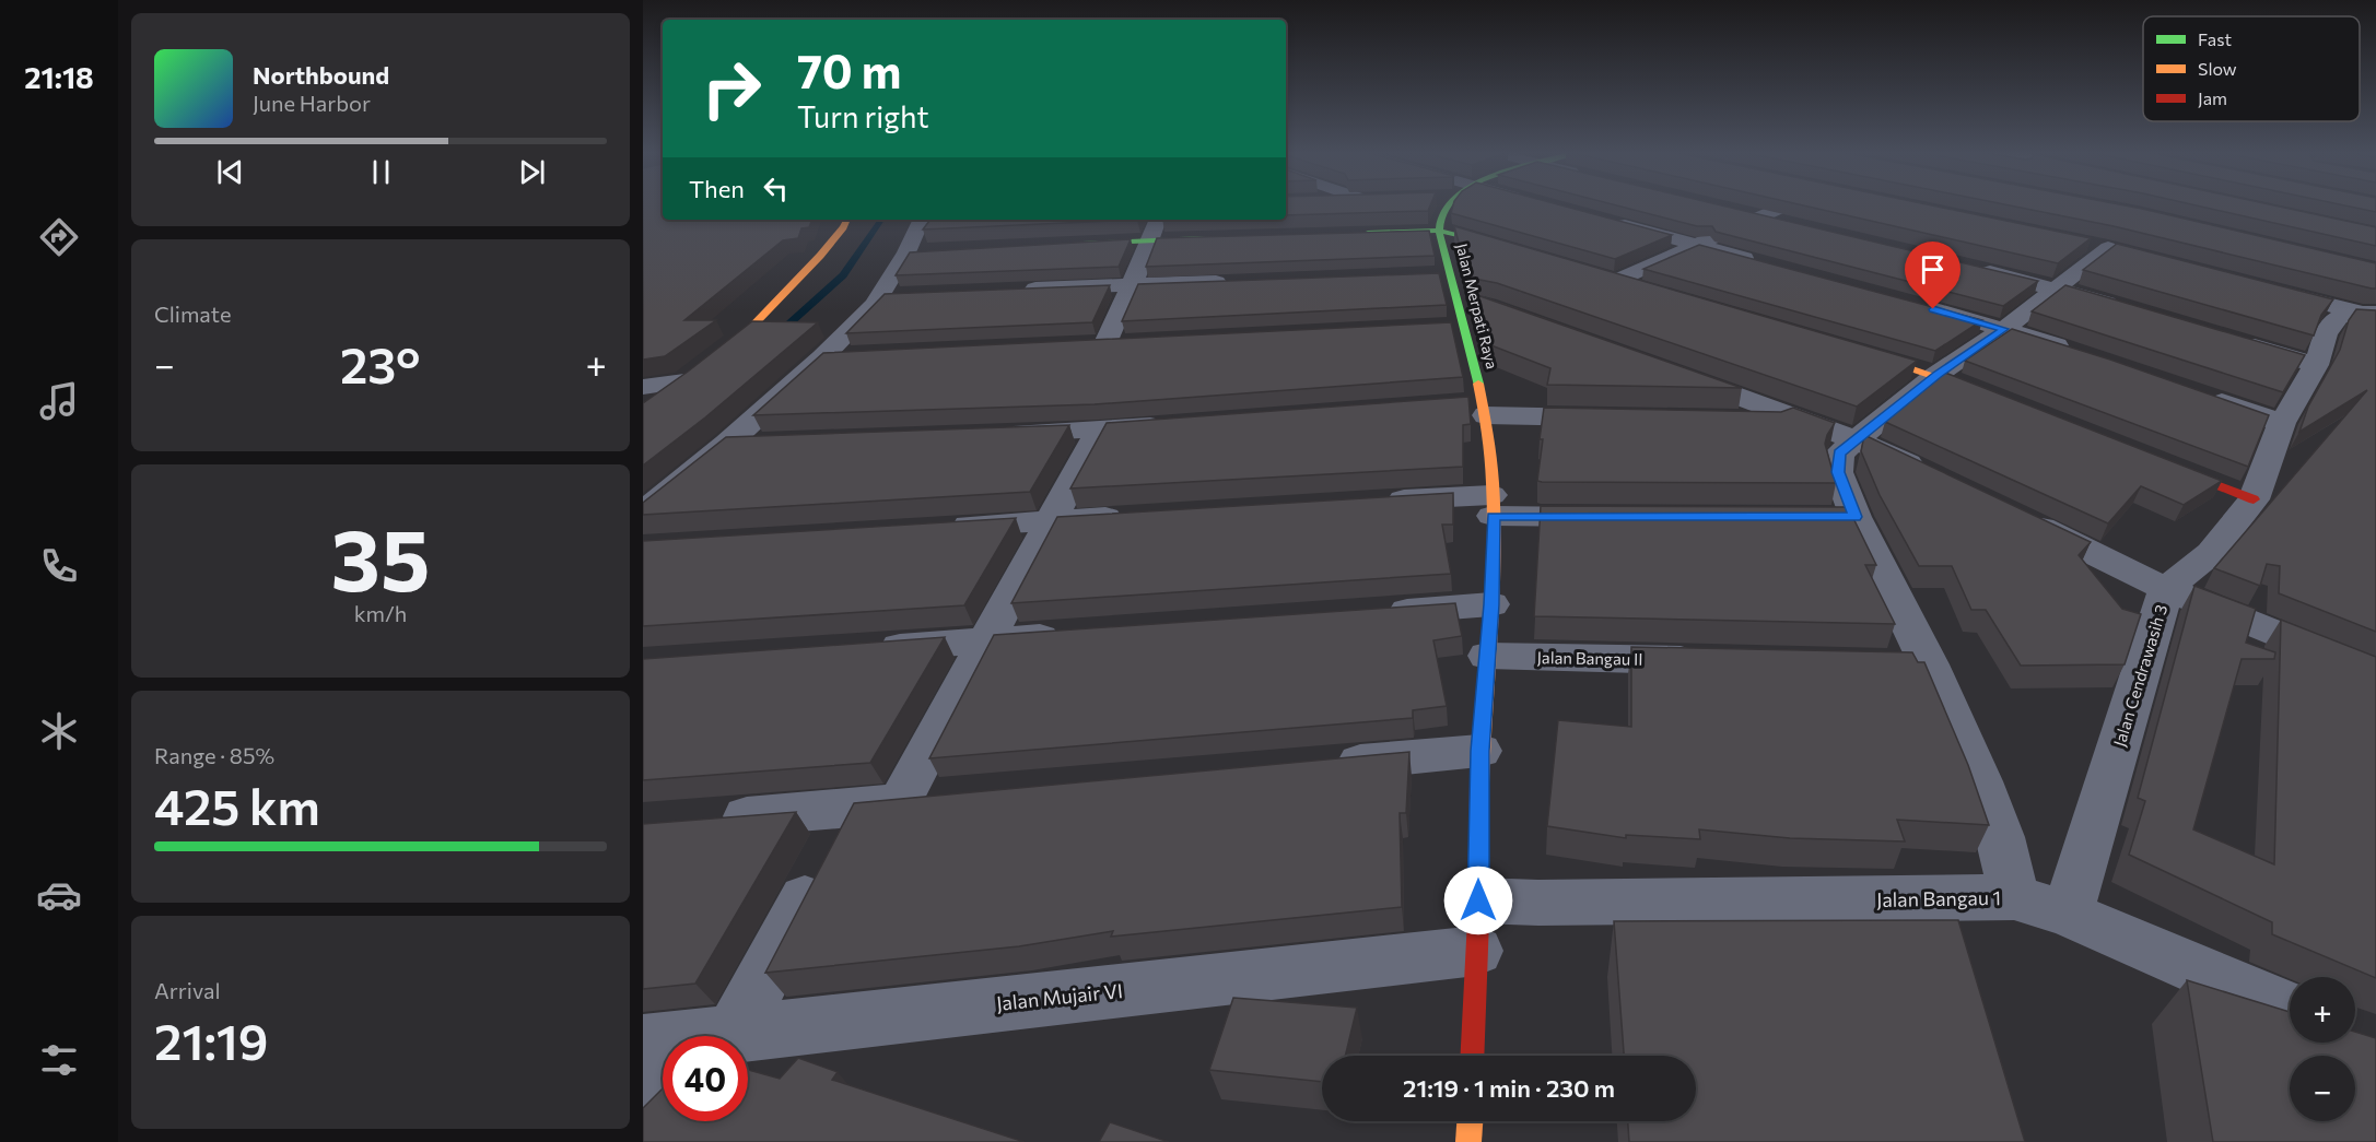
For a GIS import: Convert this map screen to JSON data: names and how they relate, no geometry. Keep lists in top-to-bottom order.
{
  "streets": {
    "street": [
      "Jalan Merpati Raya",
      "Jalan Bangau II",
      "Jalan Cendrawasih 3",
      "Jalan Bangau 1",
      "Jalan Mujair VI"
    ]
  },
  "crossings": [
    ["Jalan Merpati Raya", "Jalan Bangau II"],
    ["Jalan Merpati Raya", "Jalan Bangau 1"],
    ["Jalan Merpati Raya", "Jalan Mujair VI"],
    ["Jalan Bangau 1", "Jalan Mujair VI"]
  ],
  "legend": ["Fast", "Slow", "Jam"],
  "page": {
    "tabs": "21:18",
    "turn": ["70 m", "Turn right"],
    "song": ["Northbound", "June Harbor"],
    "then": "Then",
    "tile": [
      "Climate",
      ["35", "km/h"],
      ["Range · 85%", "425 km"],
      ["Arrival", "21:19"]
    ],
    "heat": ["−", "23°", "+"],
    "map_buttons": ["+", "−"],
    "limit": "40",
    "trip": "21:19 · 1 min · 230 m"
  }
}
